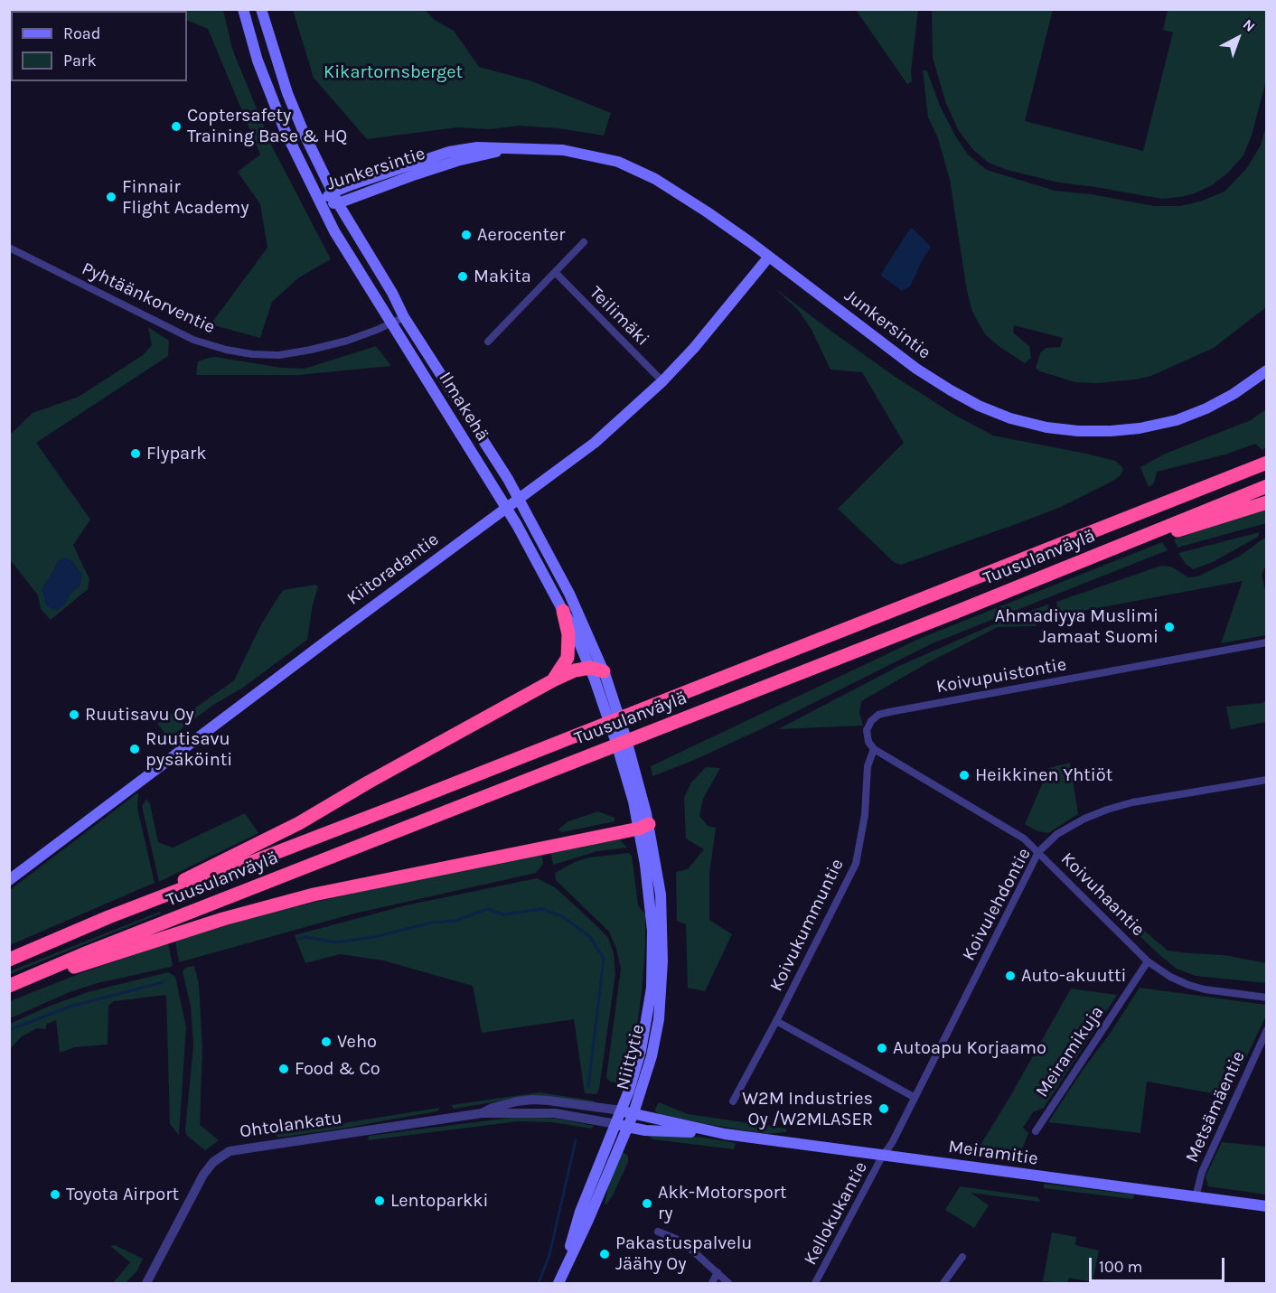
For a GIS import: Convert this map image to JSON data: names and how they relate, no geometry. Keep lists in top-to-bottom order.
{
  "streets": {
    "highway": ["Tuusulanväylä"],
    "main road": [
      "Junkersintie",
      "Ilmakehä",
      "Kiitoradantie",
      "Niittytie",
      "Meiramitie"
    ],
    "street": [
      "Pyhtäänkorventie",
      "Teilimäki",
      "Koivupuistontie",
      "Koivuhaantie",
      "Koivulehdontie",
      "Koivukummuntie",
      "Meiramikuja",
      "Metsämäentie",
      "Ohtolankatu",
      "Kellokukantie"
    ]
  },
  "crossings": [
    ["Junkersintie", "Ilmakehä"],
    ["Junkersintie", "Kiitoradantie"],
    ["Pyhtäänkorventie", "Ilmakehä"],
    ["Teilimäki", "Kiitoradantie"],
    ["Ilmakehä", "Niittytie"],
    ["Koivupuistontie", "Koivukummuntie"],
    ["Koivuhaantie", "Koivulehdontie"],
    ["Koivuhaantie", "Koivukummuntie"],
    ["Koivuhaantie", "Meiramikuja"],
    ["Koivulehdontie", "Meiramitie"],
    ["Koivulehdontie", "Kellokukantie"],
    ["Niittytie", "Ohtolankatu"],
    ["Niittytie", "Meiramitie"],
    ["Metsämäentie", "Meiramitie"],
    ["Ohtolankatu", "Meiramitie"],
    ["Meiramitie", "Kellokukantie"]
  ],
  "parks": ["Kikartornsberget"],
  "places": [
    "Coptersafety Training Base & HQ",
    "Finnair Flight Academy",
    "Aerocenter",
    "Makita",
    "Flypark",
    "Ahmadiyya Muslimi Jamaat Suomi",
    "Ruutisavu Oy",
    "Ruutisavu pysäköinti",
    "Heikkinen Yhtiöt",
    "Auto-akuutti",
    "Veho",
    "Autoapu Korjaamo",
    "Food & Co",
    "W2M Industries Oy /W2MLASER",
    "Toyota Airport",
    "Lentoparkki",
    "Akk-Motorsport ry",
    "Pakastuspalvelu Jäähy Oy"
  ],
  "legend": ["Road", "Park"],
  "scale_bar": "100 m",
  "north": "top right"
}
